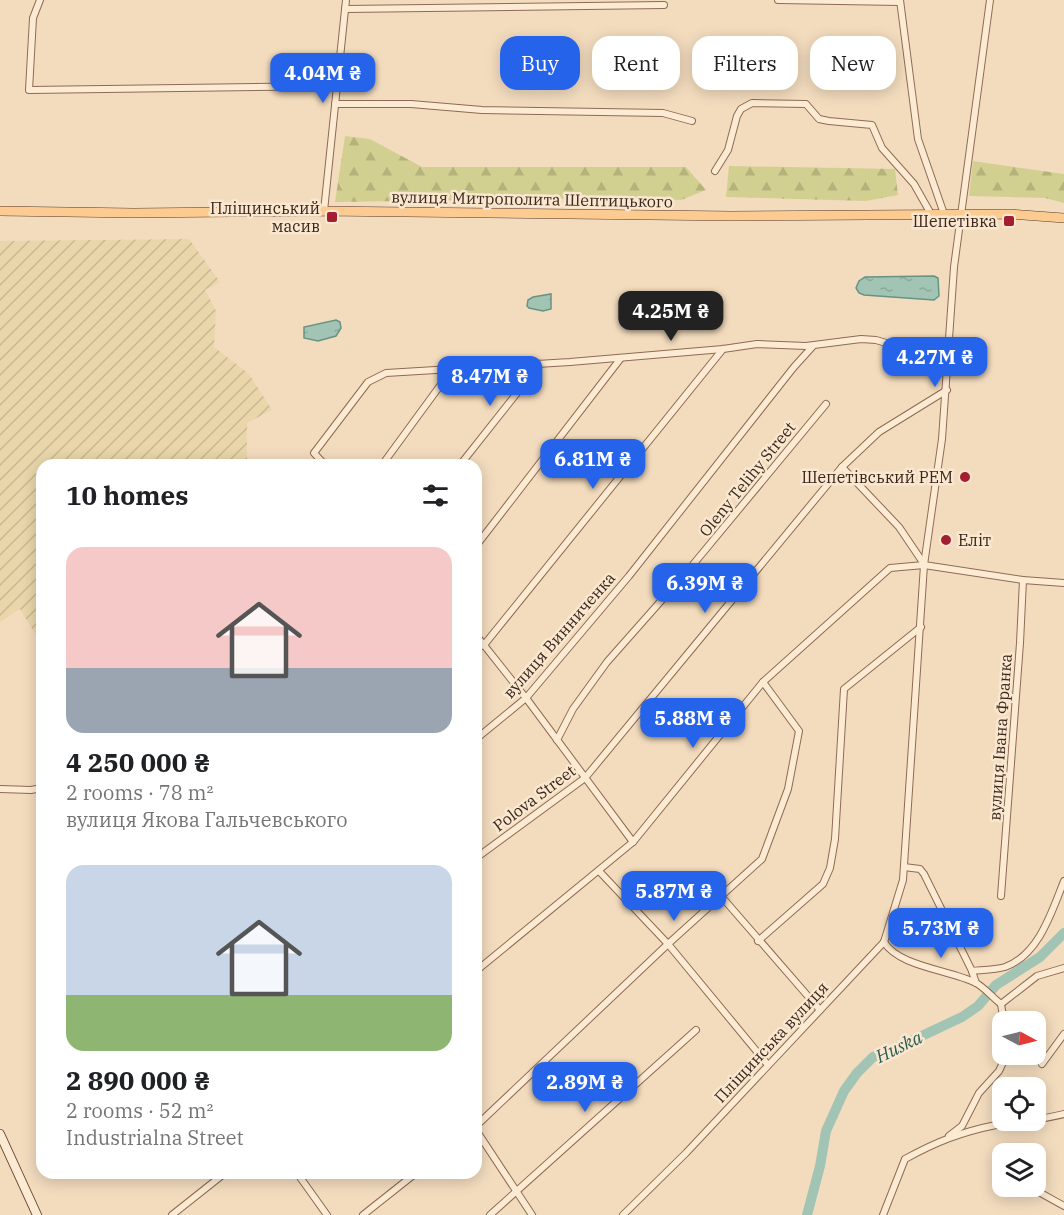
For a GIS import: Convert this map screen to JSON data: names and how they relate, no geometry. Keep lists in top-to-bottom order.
{
  "streets": {
    "main road": ["вулиця Митрополита Шептицького"],
    "street": [
      "Oleny Telihy Street",
      "вулиця Винниченка",
      "вулиця Івана Франка",
      "Polova Street",
      "Пліщинська вулиця"
    ]
  },
  "crossings": [
    ["вулиця Митрополита Шептицького", "Пліщинська вулиця"],
    ["Polova Street", "Пліщинська вулиця"]
  ],
  "water": ["Huska"],
  "places": {
    "transit": ["Пліщинський масив", "Шепетівка"],
    "other": ["Шепетівський РЕМ", "Еліт"]
  },
  "north": "right",
  "page": {
    "chip": [
      "Buy",
      "Rent",
      "Filters",
      "New"
    ],
    "price": [
      "4.04M ₴",
      "4.25M ₴",
      "4.27M ₴",
      "8.47M ₴",
      "6.81M ₴",
      "6.39M ₴",
      "5.88M ₴",
      "5.87M ₴",
      "5.73M ₴",
      "2.89M ₴"
    ],
    "heading": "10 homes",
    "list": [
      {
        "name": "4 250 000 ₴",
        "note": "2 rooms · 78 m² · вулиця Якова Гальчевського"
      },
      {
        "name": "2 890 000 ₴",
        "note": "2 rooms · 52 m² · Industrialna Street"
      }
    ]
  }
}
